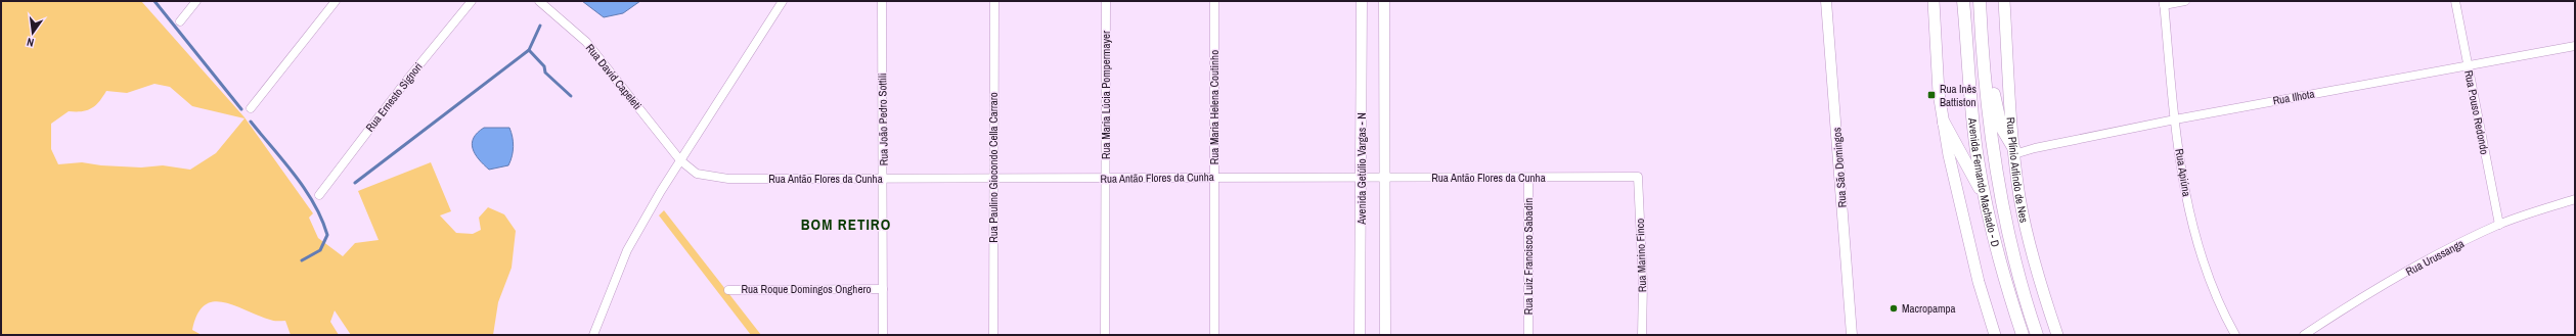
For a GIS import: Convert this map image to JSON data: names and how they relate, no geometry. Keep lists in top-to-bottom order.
{
  "streets": {
    "main road": ["Rua Plínio Arlindo de Nes", "Avenida Fernando Machado - D"],
    "street": [
      "Rua David Capeleti",
      "Rua Maria Lúcia Pompermayer",
      "Rua Ernesto Signori",
      "Rua Ilhota",
      "Rua Maria Helena Coutinho",
      "Rua Pouso Redondo",
      "Rua João Pedro Sottili",
      "Rua Paulino Giocondo Cella Carraro",
      "Rua São Domingos",
      "Avenida Getúlio Vargas - N",
      "Rua Apiúna",
      "Rua Antão Flores da Cunha",
      "Rua Marino Finco",
      "Rua Luiz Francisco Sabadin",
      "Rua Urussanga",
      "Rua Roque Domingos Onghero"
    ]
  },
  "crossings": [
    ["Rua David Capeleti", "Rua Antão Flores da Cunha"],
    ["Rua Maria Lúcia Pompermayer", "Rua Antão Flores da Cunha"],
    ["Rua Ilhota", "Rua Pouso Redondo"],
    ["Rua Ilhota", "Rua Plínio Arlindo de Nes"],
    ["Rua Ilhota", "Rua Apiúna"],
    ["Rua Maria Helena Coutinho", "Rua Antão Flores da Cunha"],
    ["Rua Pouso Redondo", "Rua Urussanga"],
    ["Rua João Pedro Sottili", "Rua Antão Flores da Cunha"],
    ["Rua João Pedro Sottili", "Rua Roque Domingos Onghero"],
    ["Rua Paulino Giocondo Cella Carraro", "Rua Antão Flores da Cunha"],
    ["Avenida Getúlio Vargas - N", "Rua Antão Flores da Cunha"],
    ["Rua Antão Flores da Cunha", "Rua Marino Finco"],
    ["Rua Antão Flores da Cunha", "Rua Luiz Francisco Sabadin"]
  ],
  "districts": ["BOM RETIRO"],
  "places": {
    "transit": ["Rua Inês Battiston"],
    "other": ["Macropampa"]
  },
  "north": "bottom"
}
